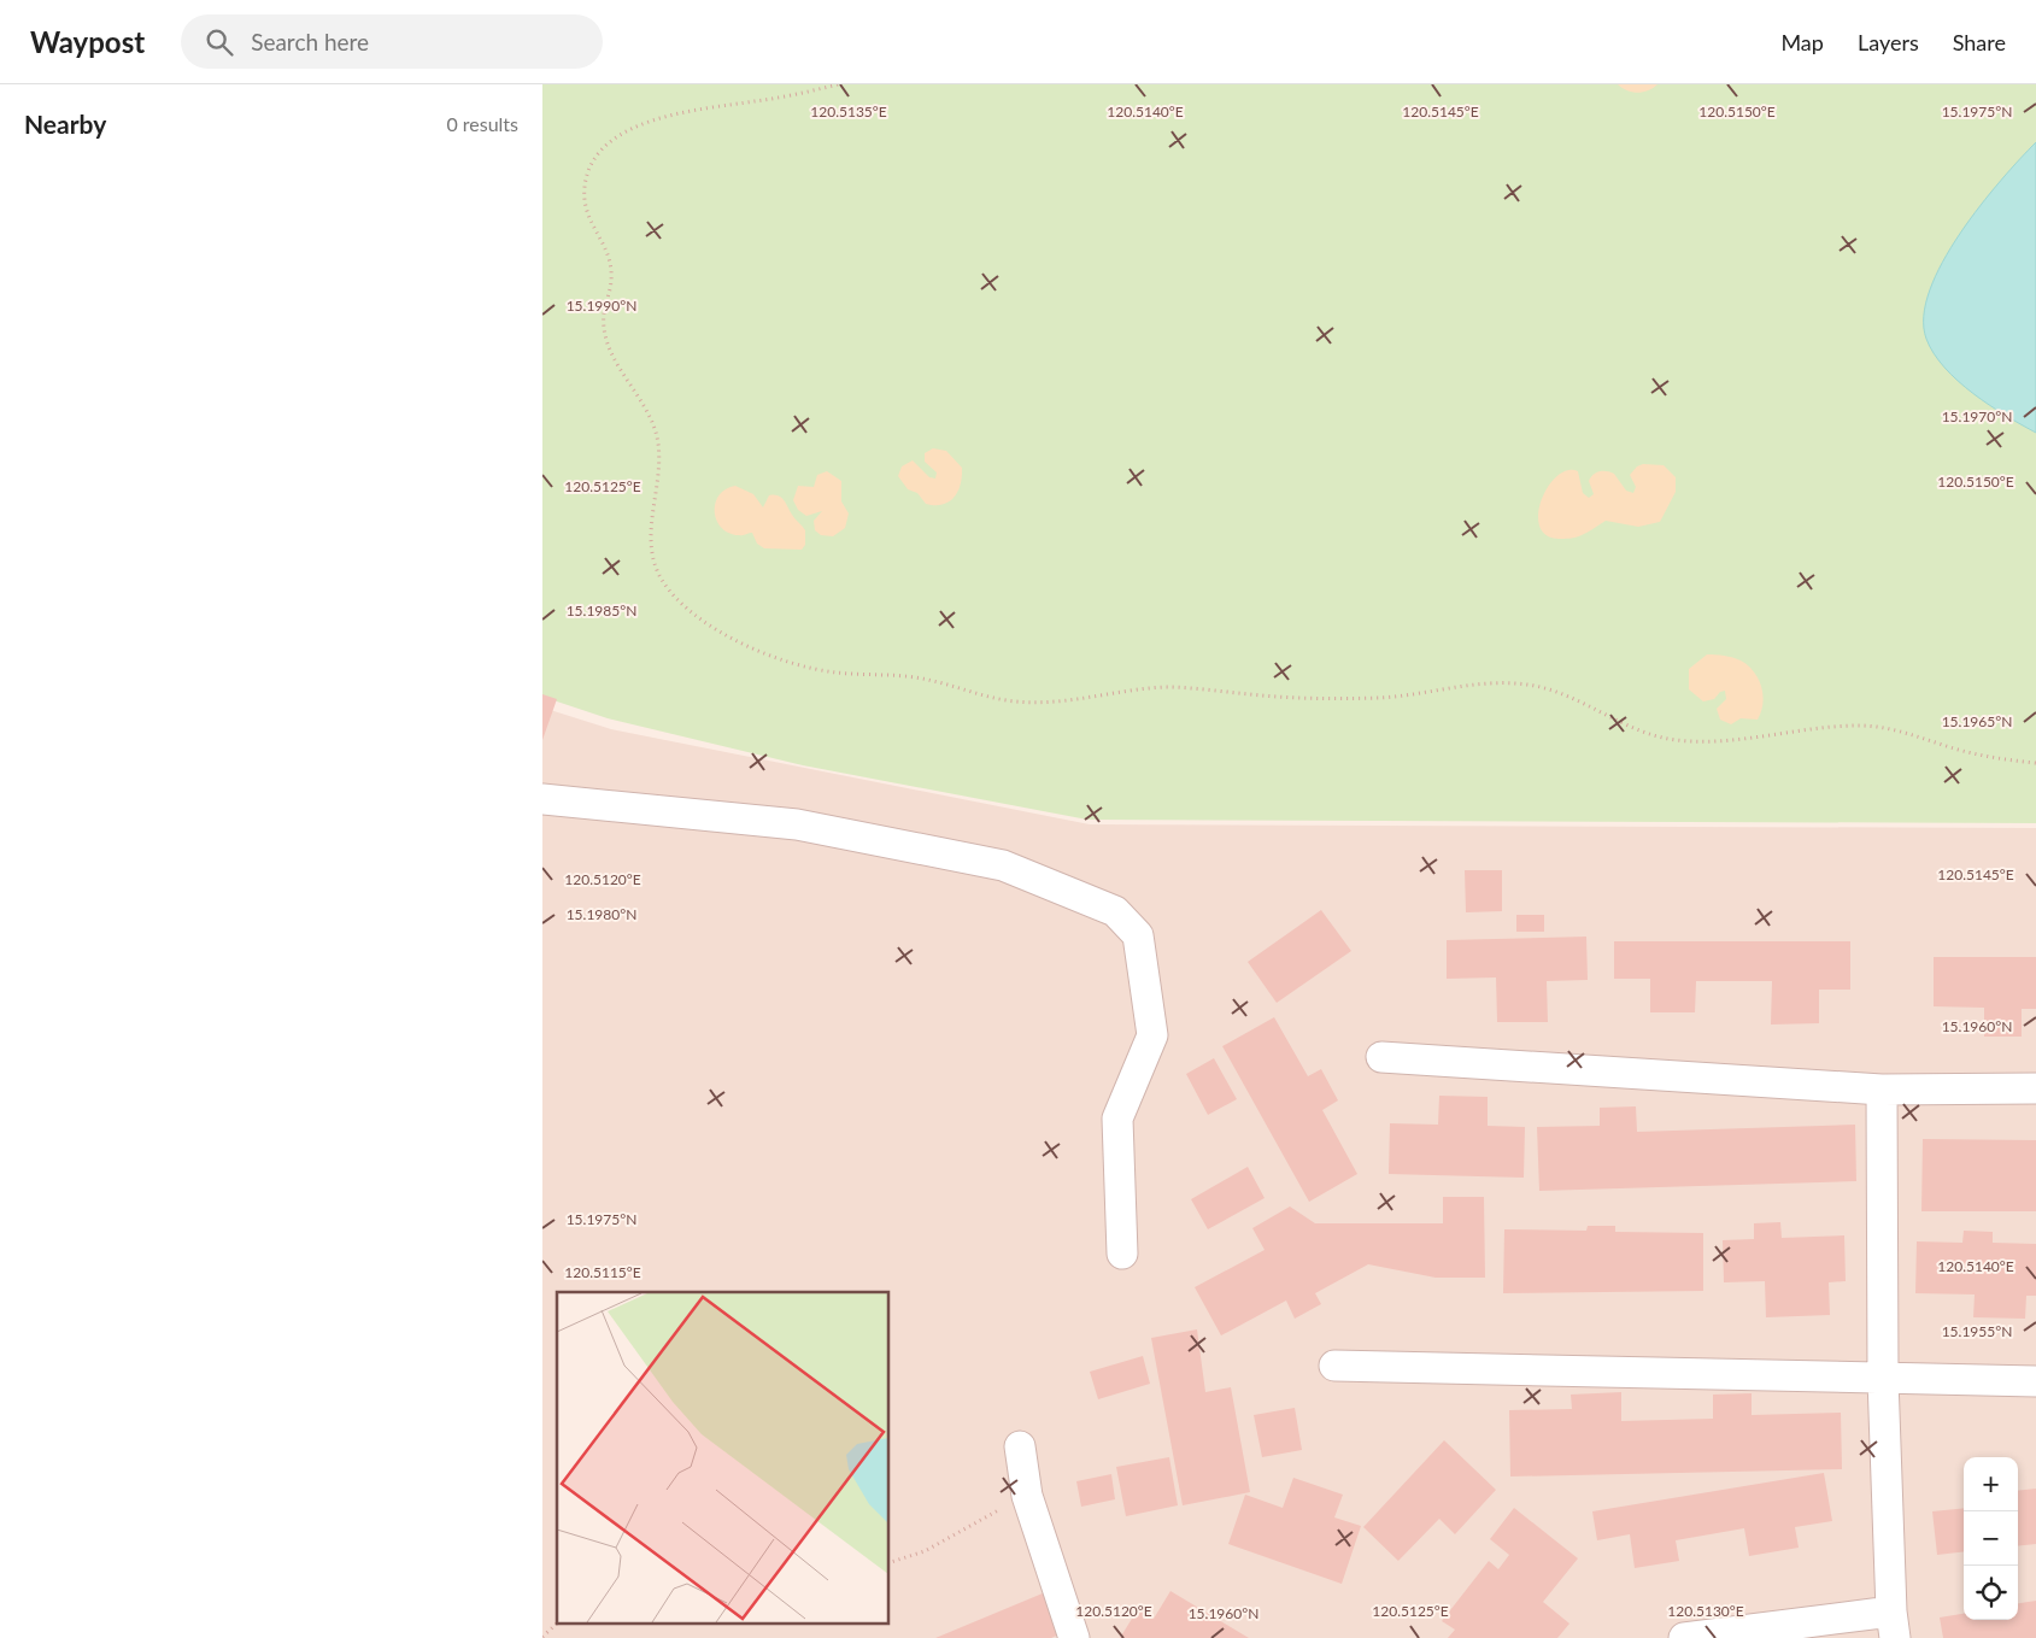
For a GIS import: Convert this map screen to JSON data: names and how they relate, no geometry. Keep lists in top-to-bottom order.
{
  "page": {
    "header": "Waypost",
    "search": "Search here",
    "nav": ["Map", "Layers", "Share"],
    "heading": ["Nearby", "0 results"],
    "map_buttons": ["+", "−"]
  },
  "coordinates": [
    "120.5135°E",
    "120.5140°E",
    "120.5145°E",
    "120.5150°E",
    "15.1975°N",
    "15.1990°N",
    "15.1970°N",
    "120.5125°E",
    "15.1985°N",
    "15.1965°N",
    "120.5120°E",
    "15.1980°N",
    "15.1960°N",
    "120.5115°E",
    "15.1955°N",
    "120.5130°E"
  ]
}
